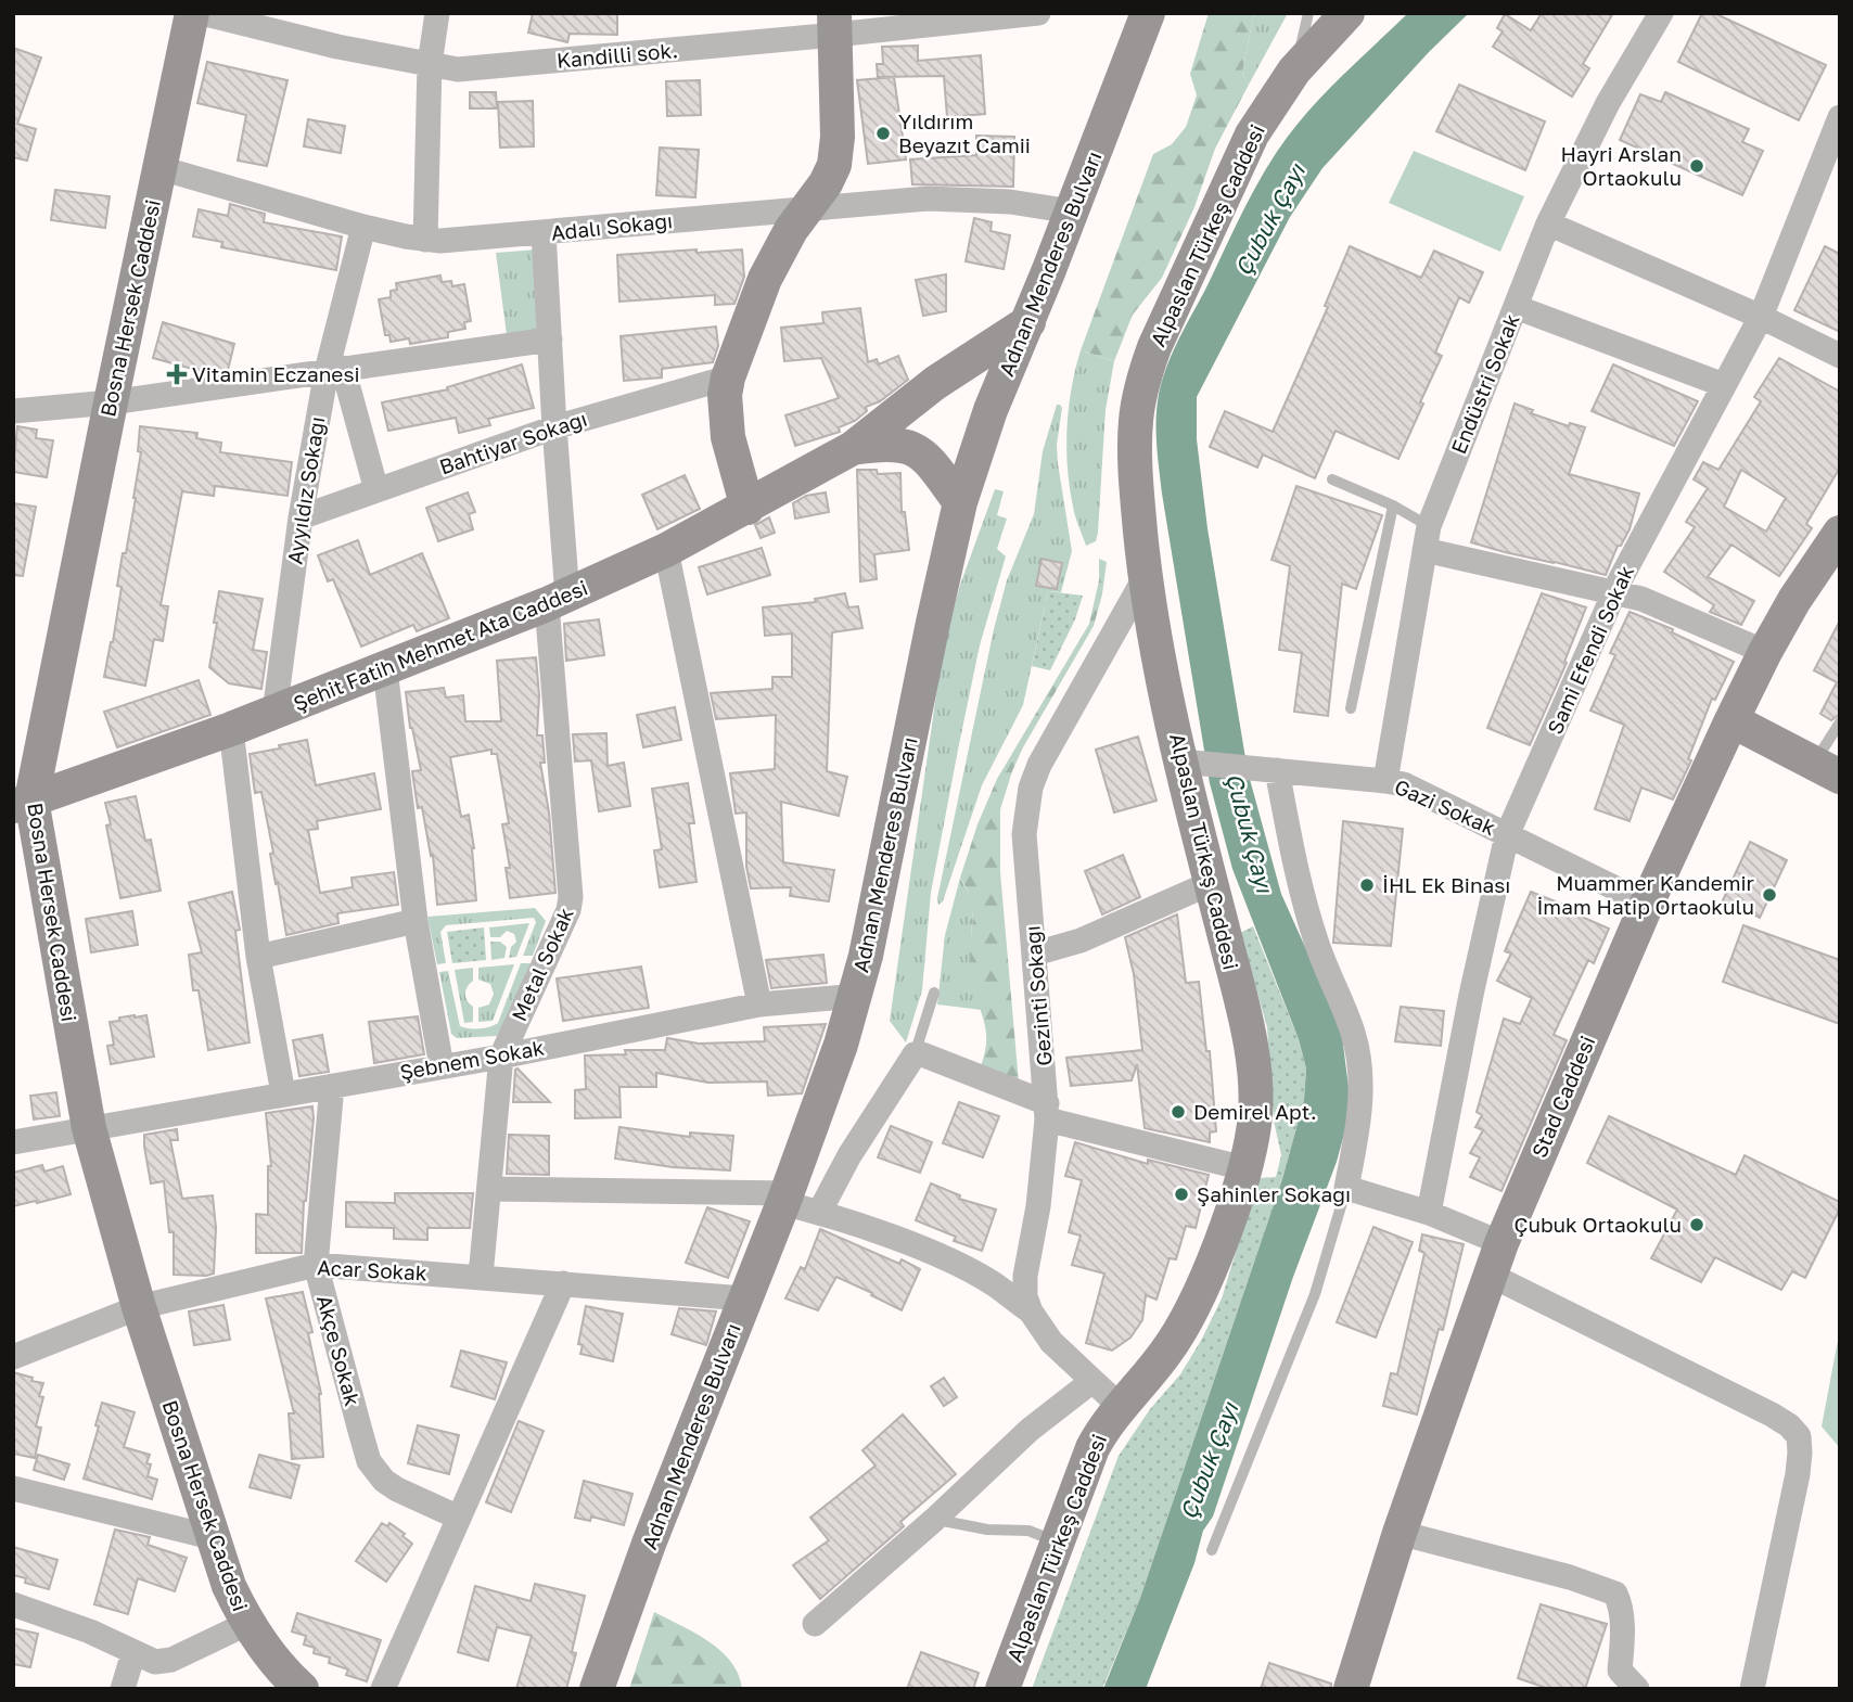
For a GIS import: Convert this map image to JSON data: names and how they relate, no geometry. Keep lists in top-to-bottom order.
{
  "streets": {
    "main road": [
      "Alpaslan Türkeş Caddesi",
      "Adnan Menderes Bulvarı",
      "Bosna Hersek Caddesi",
      "Şehit Fatih Mehmet Ata Caddesi",
      "Stad Caddesi"
    ],
    "street": [
      "Kandilli sok.",
      "Adalı Sokağı",
      "Endüstri Sokak",
      "Bahtiyar Sokağı",
      "Ayyıldız Sokağı",
      "Sami Efendi Sokak",
      "Gazi Sokak",
      "Metal Sokak",
      "Gezinti Sokağı",
      "Şebnem Sokak",
      "Acar Sokak",
      "Akçe Sokak"
    ]
  },
  "crossings": [
    ["Adalı Sokağı", "Adnan Menderes Bulvarı"],
    ["Adalı Sokağı", "Bosna Hersek Caddesi"],
    ["Adalı Sokağı", "Ayyıldız Sokağı"],
    ["Adalı Sokağı", "Metal Sokak"],
    ["Alpaslan Türkeş Caddesi", "Gazi Sokak"],
    ["Alpaslan Türkeş Caddesi", "Gezinti Sokağı"],
    ["Adnan Menderes Bulvarı", "Şehit Fatih Mehmet Ata Caddesi"],
    ["Adnan Menderes Bulvarı", "Şebnem Sokak"],
    ["Adnan Menderes Bulvarı", "Acar Sokak"],
    ["Bosna Hersek Caddesi", "Şehit Fatih Mehmet Ata Caddesi"],
    ["Bosna Hersek Caddesi", "Şebnem Sokak"],
    ["Bosna Hersek Caddesi", "Acar Sokak"],
    ["Endüstri Sokak", "Gazi Sokak"],
    ["Bahtiyar Sokağı", "Ayyıldız Sokağı"],
    ["Bahtiyar Sokağı", "Metal Sokak"],
    ["Ayyıldız Sokağı", "Şehit Fatih Mehmet Ata Caddesi"],
    ["Şehit Fatih Mehmet Ata Caddesi", "Metal Sokak"],
    ["Sami Efendi Sokak", "Gazi Sokak"],
    ["Gazi Sokak", "Stad Caddesi"],
    ["Metal Sokak", "Şebnem Sokak"],
    ["Metal Sokak", "Acar Sokak"],
    ["Şebnem Sokak", "Akçe Sokak"],
    ["Acar Sokak", "Akçe Sokak"]
  ],
  "water": ["Çubuk Çayı"],
  "places": {
    "other": [
      "Yıldırım Beyazıt Camii",
      "Hayri Arslan Ortaokulu",
      "İHL Ek Binası",
      "Muammer Kandemir İmam Hatip Ortaokulu",
      "Demirel Apt.",
      "Şahinler Sokağı",
      "Çubuk Ortaokulu"
    ],
    "health": ["Vitamin Eczanesi"]
  }
}
